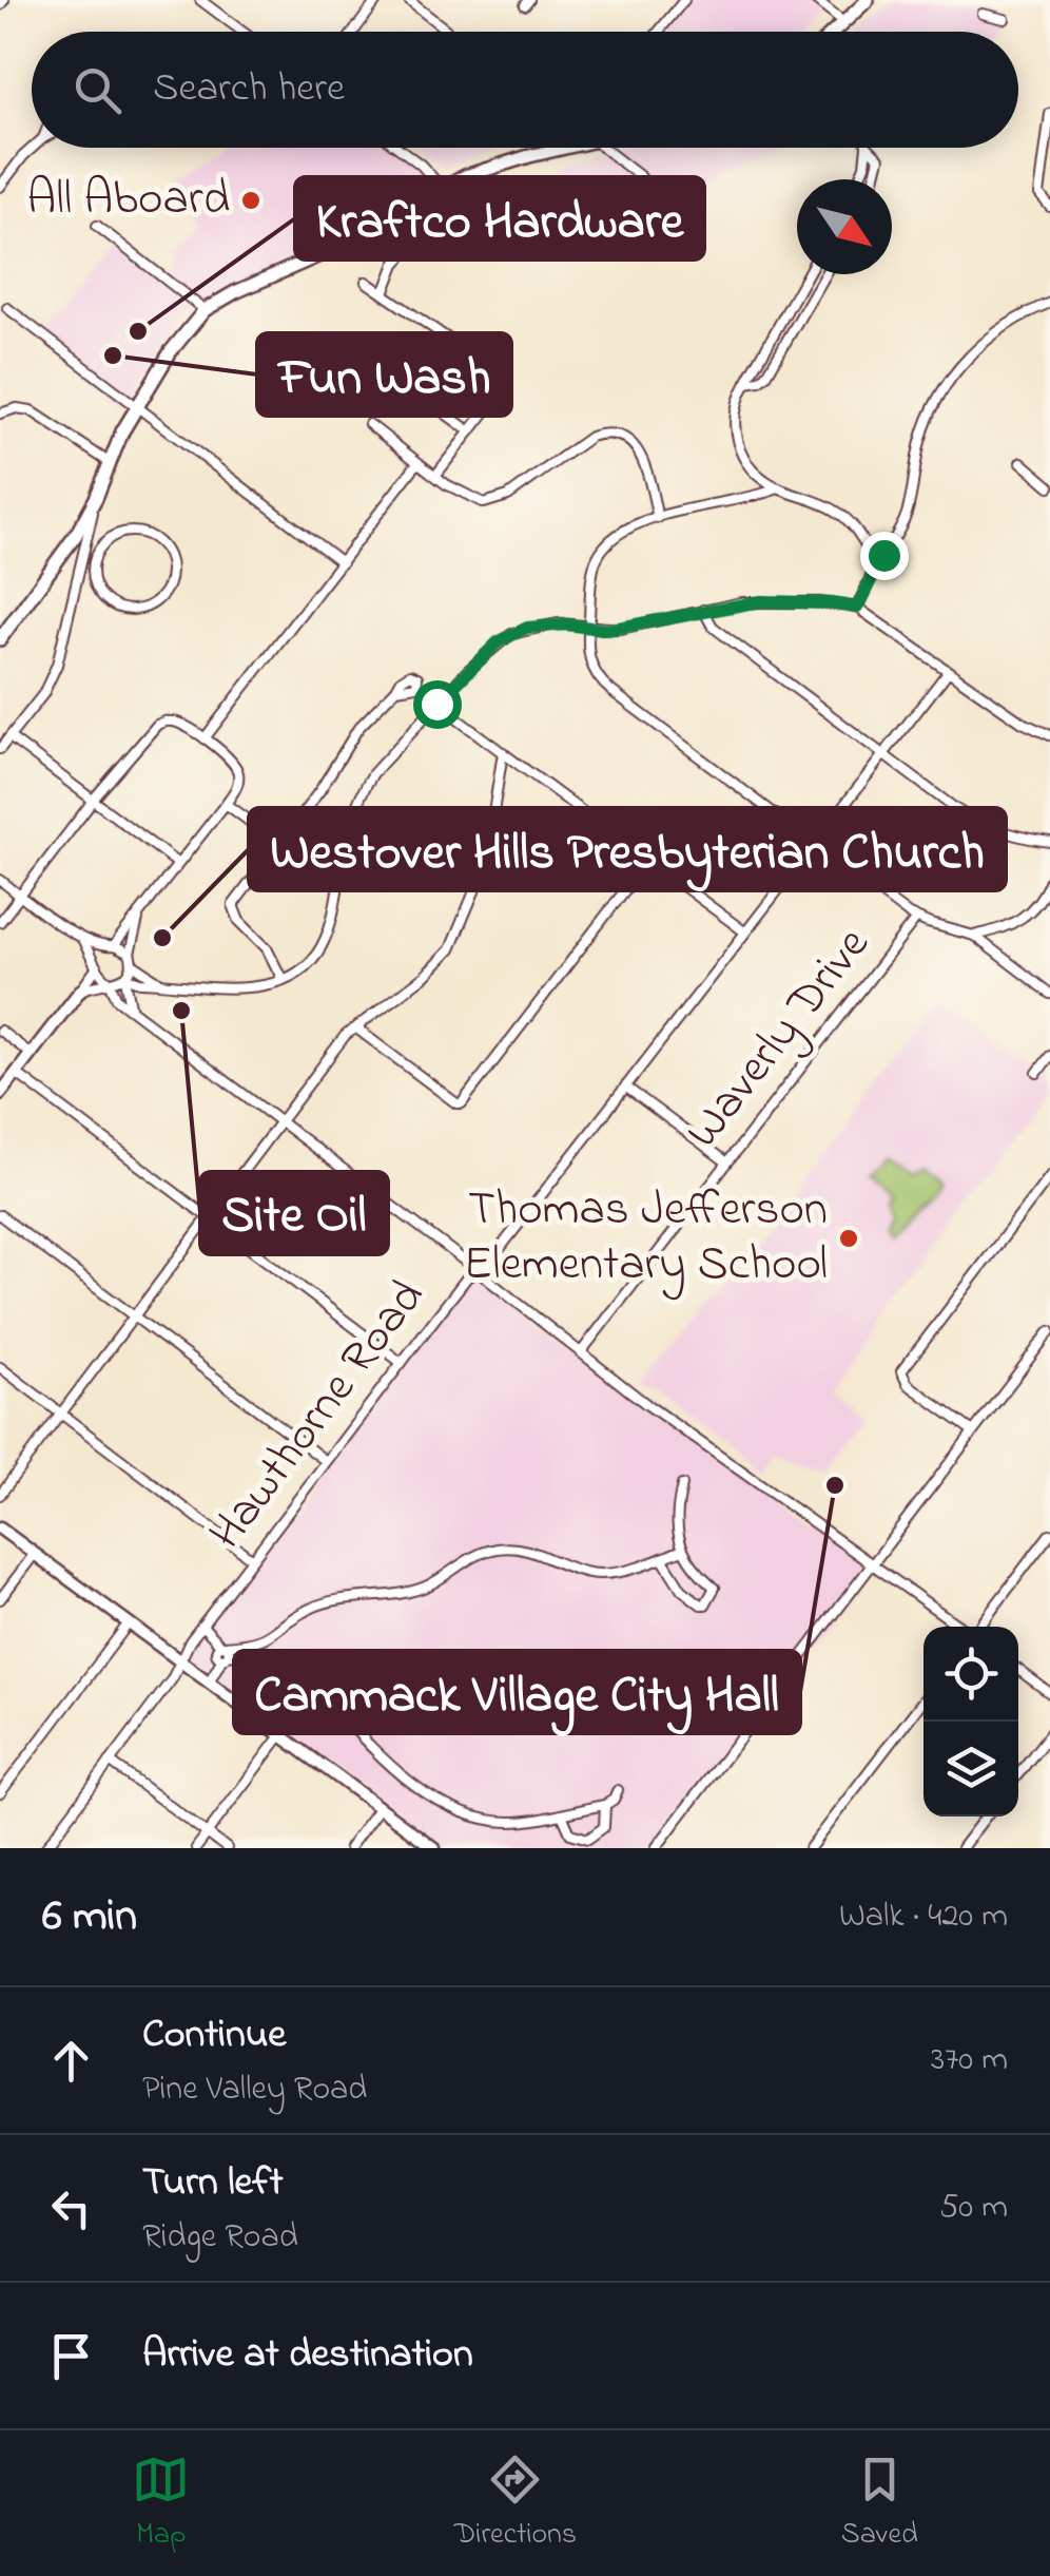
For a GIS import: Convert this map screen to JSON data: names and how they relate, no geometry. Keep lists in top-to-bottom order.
{
  "streets": {
    "street": ["Waverly Drive", "Hawthorne Road"]
  },
  "places": [
    "All Aboard",
    "Kraftco Hardware",
    "Fun Wash",
    "Westover Hills Presbyterian Church",
    "Site Oil",
    "Thomas Jefferson Elementary School",
    "Cammack Village City Hall"
  ],
  "north": "bottom right",
  "page": {
    "search": "Search here",
    "heading": ["6 min", "Walk · 420 m"],
    "list": [
      ["Continue", "Pine Valley Road", "370 m"],
      ["Turn left", "Ridge Road", "50 m"],
      "Arrive at destination"
    ],
    "nav": ["Map", "Directions", "Saved"]
  }
}
